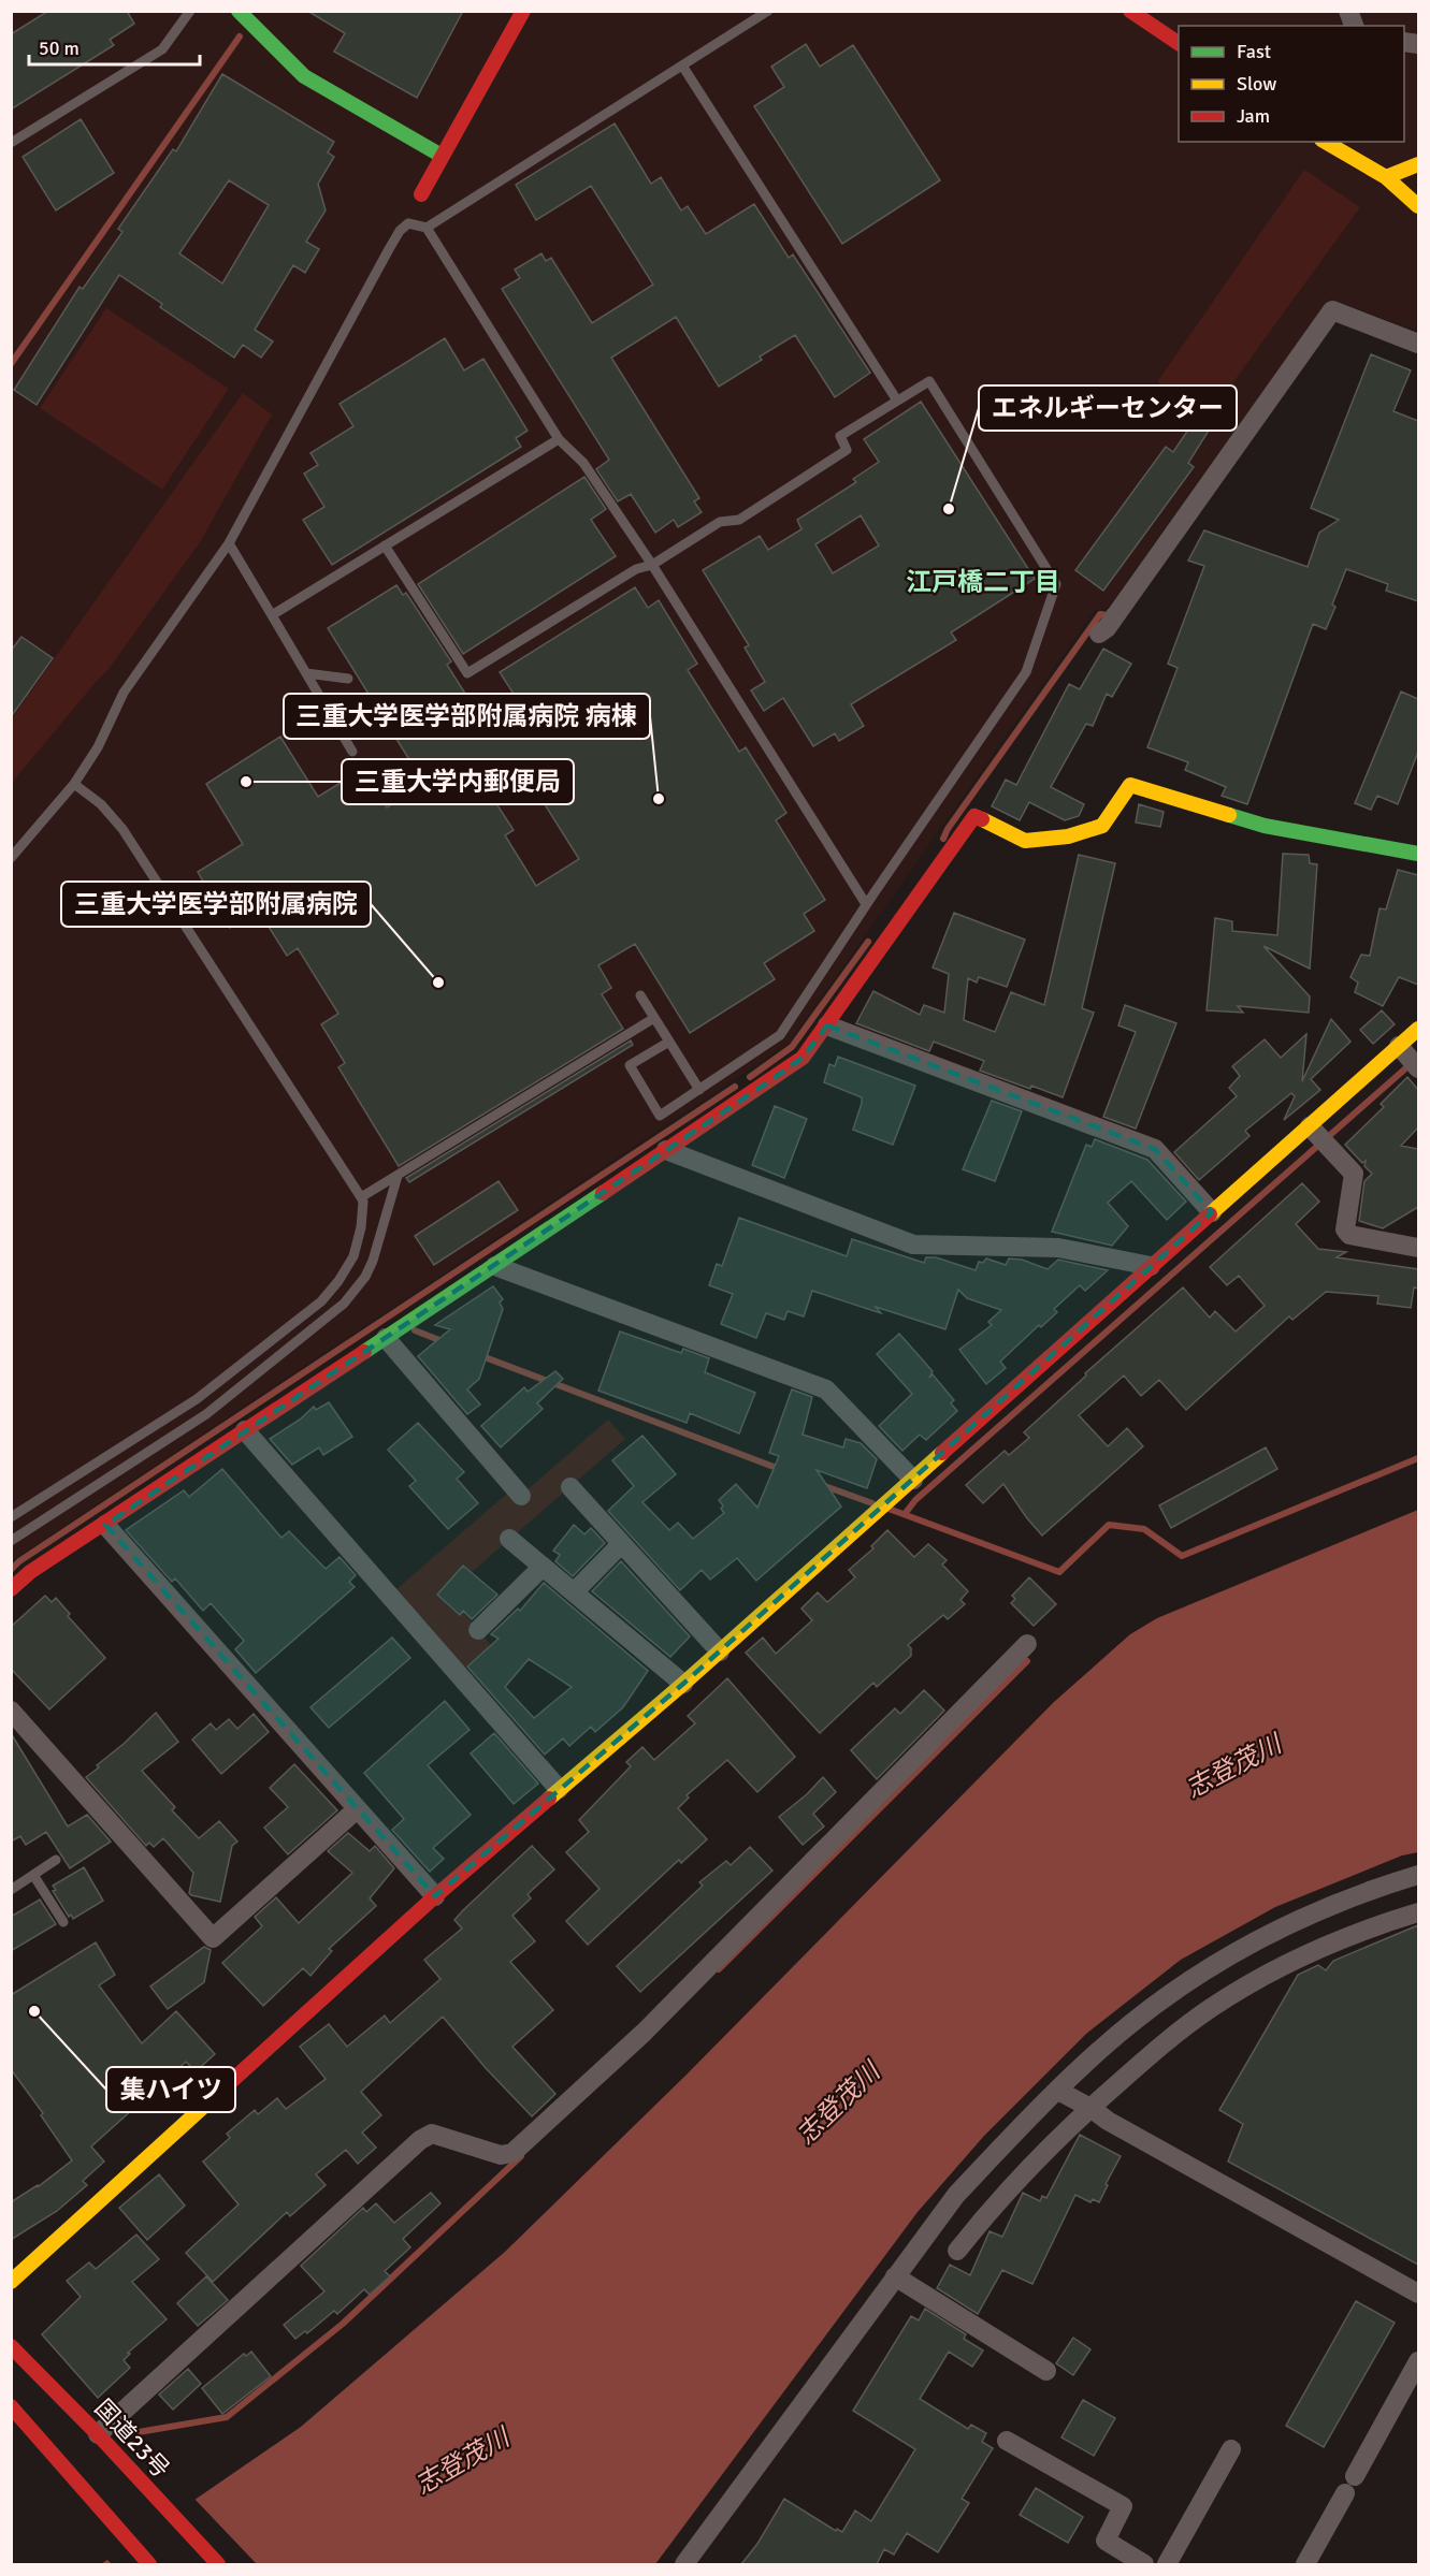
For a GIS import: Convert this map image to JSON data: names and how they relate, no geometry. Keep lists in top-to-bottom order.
{
  "streets": {
    "main road": ["国道23号"]
  },
  "districts": ["江戸橋二丁目"],
  "water": ["志登茂川"],
  "places": [
    "エネルギーセンター",
    "三重大学内郵便局",
    "三重大学医学部附属病院 病棟",
    "三重大学医学部附属病院",
    "集ハイツ"
  ],
  "legend": ["Fast", "Slow", "Jam"],
  "scale_bar": "50 m"
}
